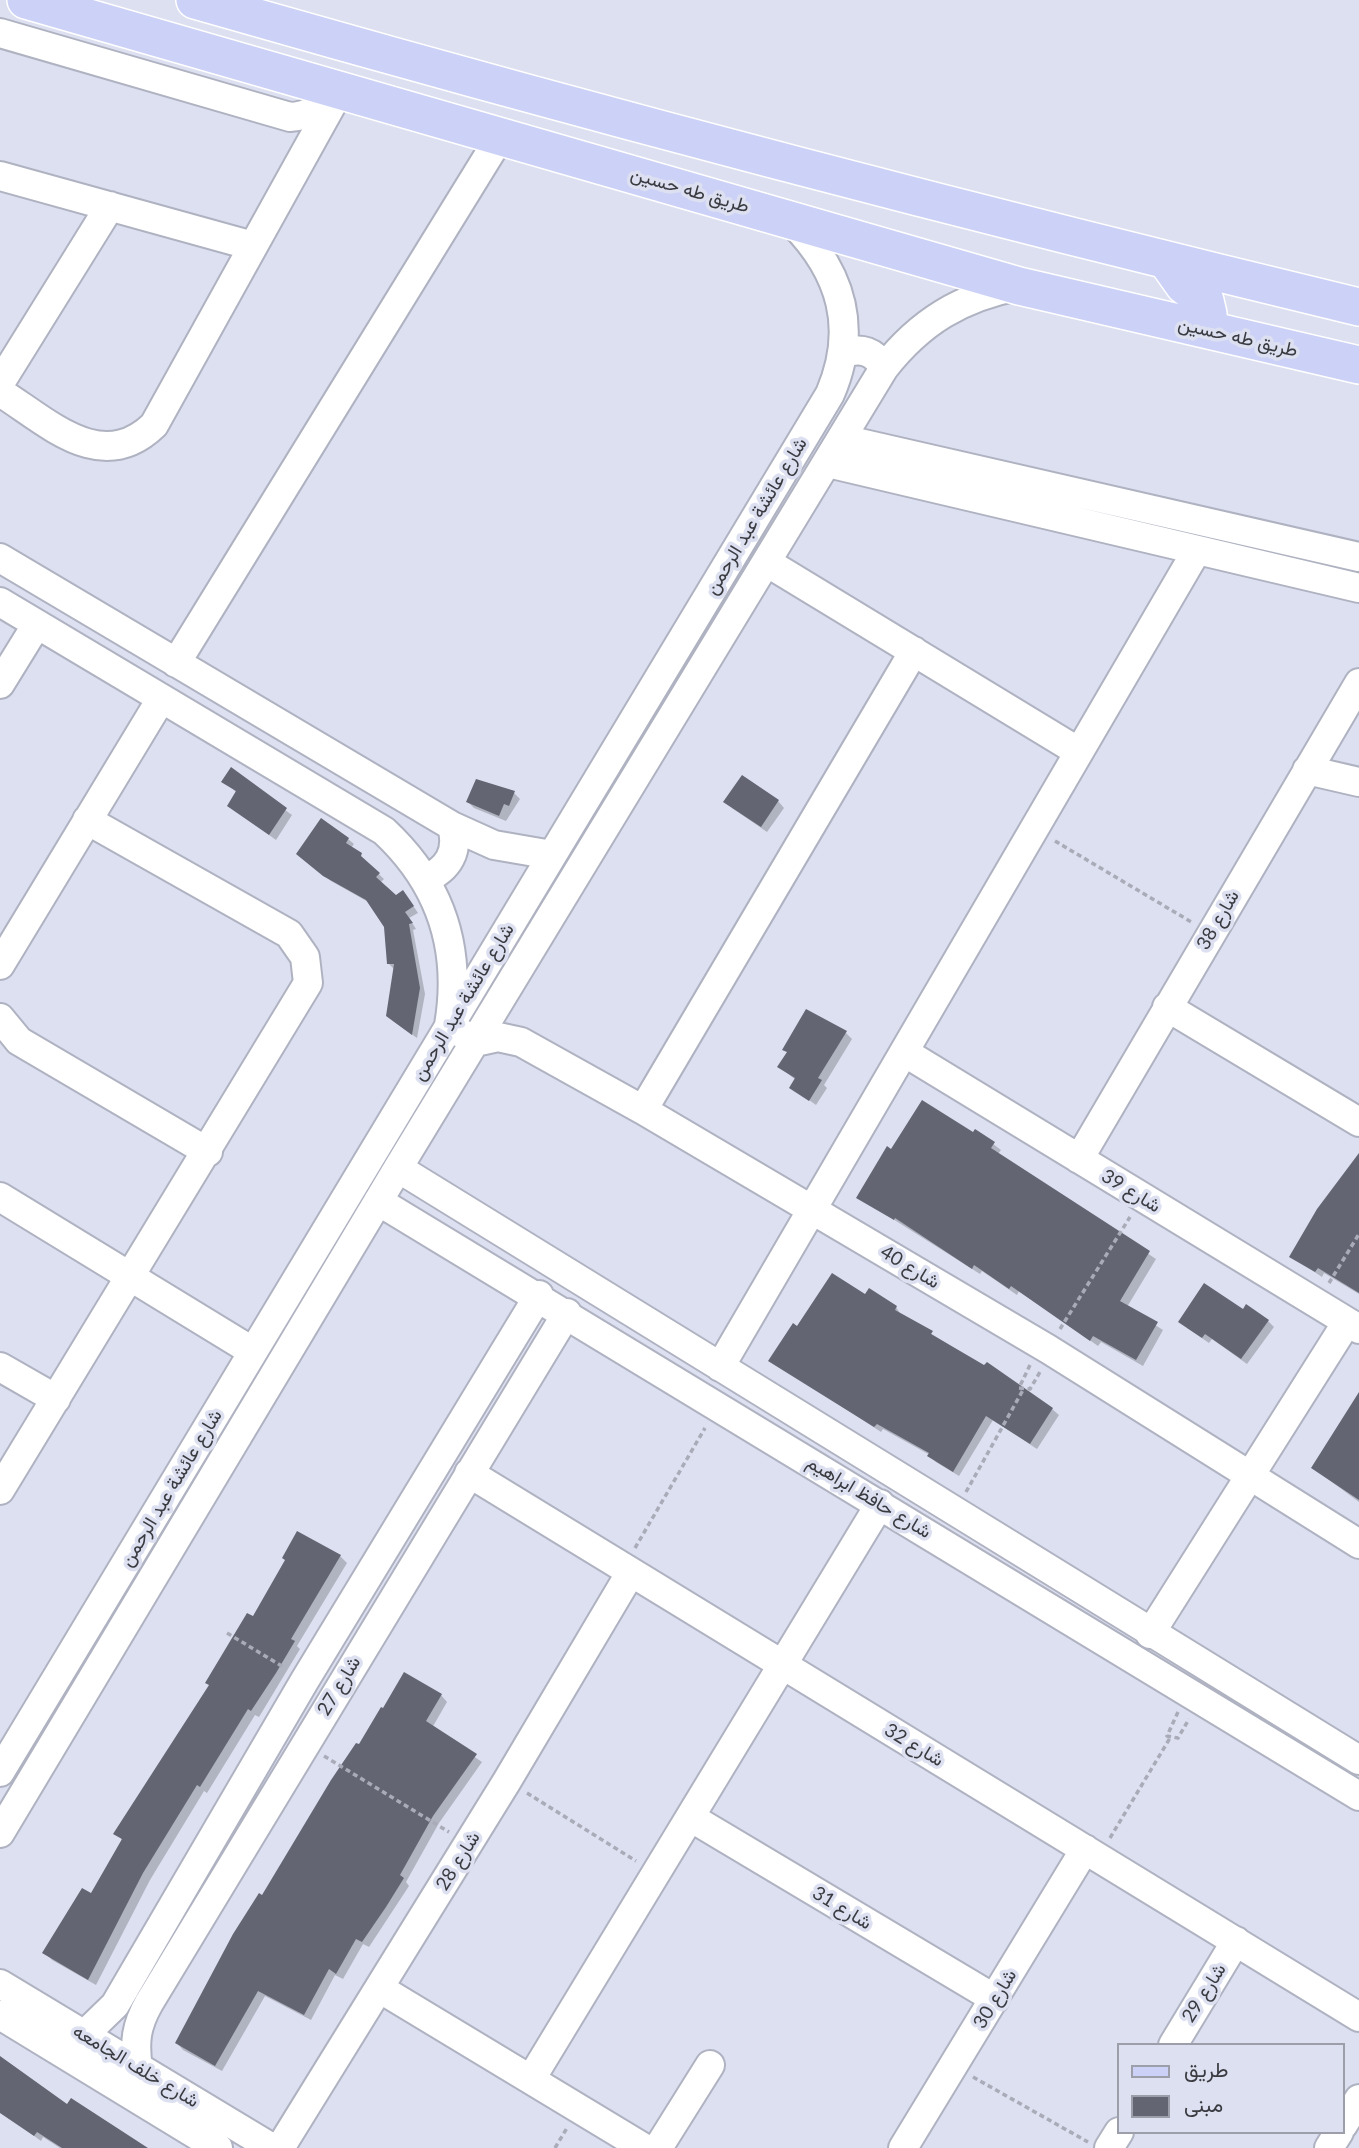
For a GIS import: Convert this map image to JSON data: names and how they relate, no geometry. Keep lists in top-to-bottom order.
{
  "streets": {
    "main road": ["طريق طه حسين"],
    "street": [
      "شارع عائشة عبد الرحمن",
      "شارع 38",
      "شارع 39",
      "شارع 40",
      "شارع حافظ ابراهيم",
      "شارع 27",
      "شارع 32",
      "شارع 28",
      "شارع 31",
      "شارع 29",
      "شارع 30",
      "شارع خلف الجامعه"
    ]
  },
  "crossings": [
    ["طريق طه حسين", "شارع عائشة عبد الرحمن"],
    ["شارع عائشة عبد الرحمن", "شارع 40"],
    ["شارع عائشة عبد الرحمن", "شارع حافظ ابراهيم"],
    ["شارع 38", "شارع 39"],
    ["شارع حافظ ابراهيم", "شارع 27"],
    ["شارع 27", "شارع 32"],
    ["شارع 27", "شارع خلف الجامعه"],
    ["شارع 32", "شارع 28"],
    ["شارع 32", "شارع 29"],
    ["شارع 32", "شارع 30"],
    ["شارع 31", "شارع 30"]
  ],
  "legend": ["طريق", "مبنى"]
}
